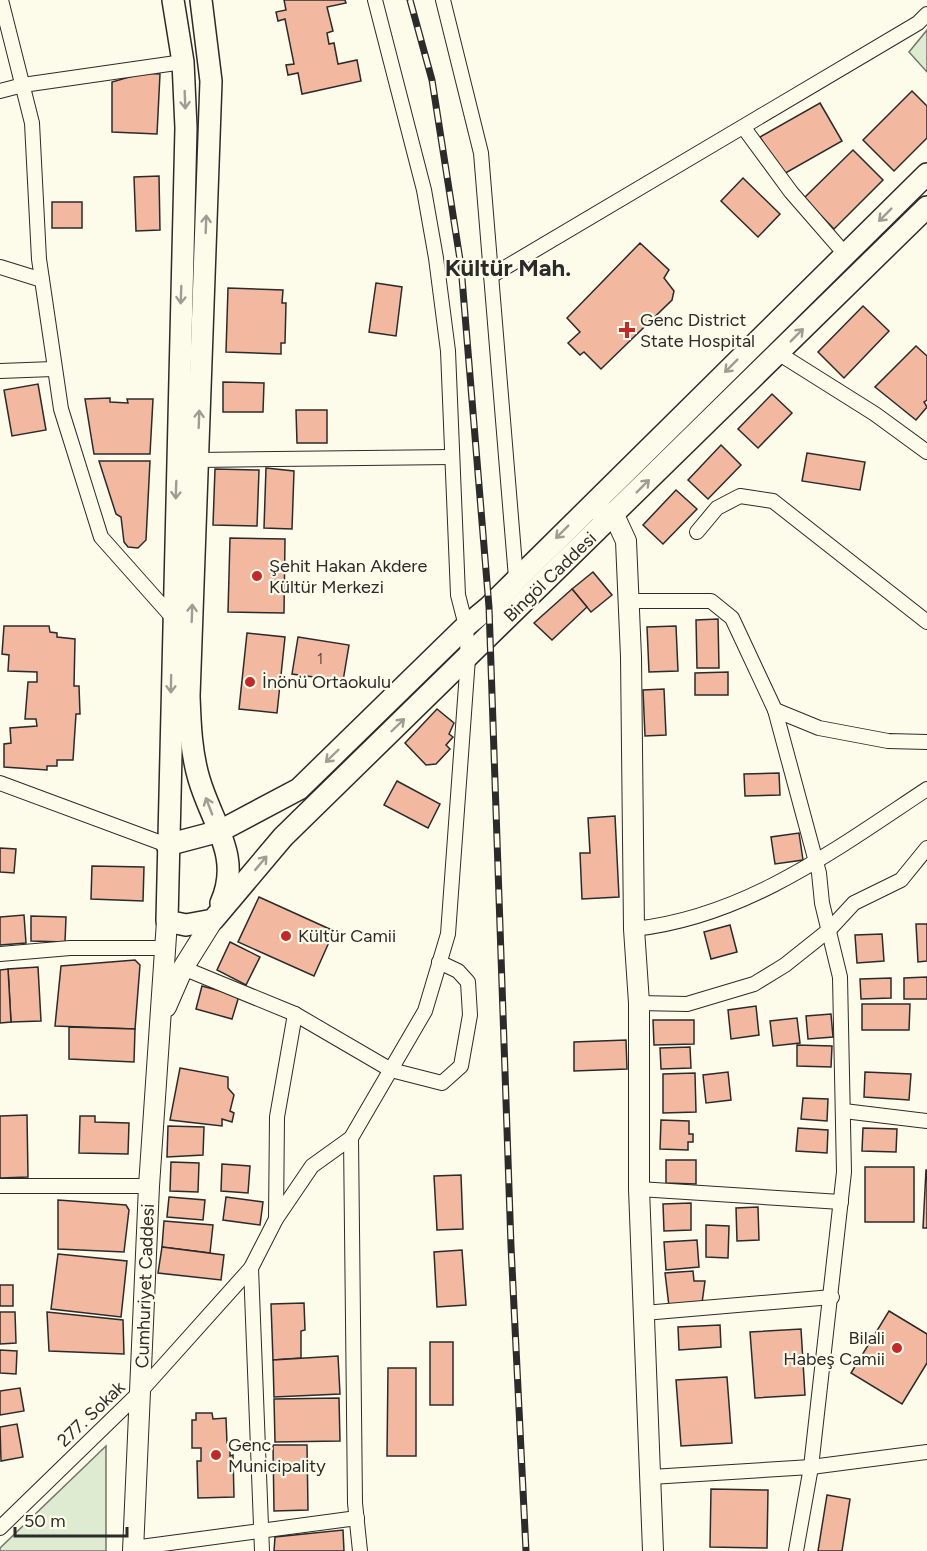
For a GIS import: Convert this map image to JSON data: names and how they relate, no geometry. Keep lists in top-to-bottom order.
{
  "streets": {
    "main road": ["Bingöl Caddesi"],
    "street": ["Cumhuriyet Caddesi", "277. Sokak"]
  },
  "crossings": [
    ["Cumhuriyet Caddesi", "277. Sokak"]
  ],
  "districts": ["Kültür Mah."],
  "places": {
    "health": ["Genc District State Hospital"],
    "other": [
      "Şehit Hakan Akdere Kültür Merkezi",
      "İnönü Ortaokulu",
      "Kültür Camii",
      "Bilali Habeş Camii",
      "Genc Municipality"
    ]
  },
  "house_numbers": ["1"],
  "scale_bar": "50 m"
}
